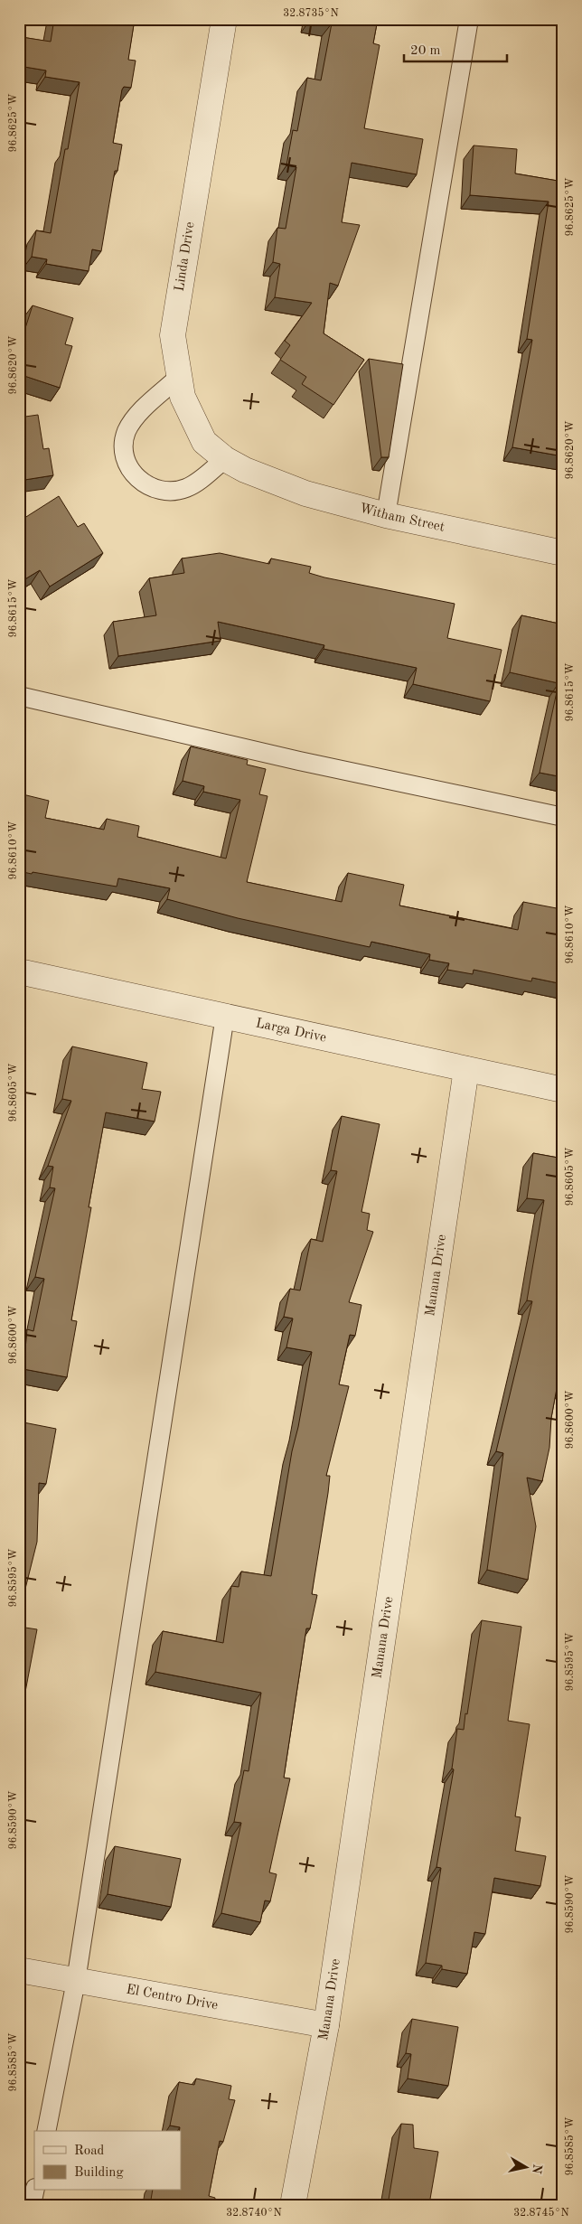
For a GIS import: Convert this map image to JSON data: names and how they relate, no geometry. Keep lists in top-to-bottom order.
{
  "streets": {
    "street": [
      "Linda Drive",
      "Witham Street",
      "Larga Drive",
      "Manana Drive",
      "El Centro Drive"
    ]
  },
  "crossings": [
    ["Linda Drive", "Witham Street"],
    ["Larga Drive", "Manana Drive"],
    ["Manana Drive", "El Centro Drive"]
  ],
  "legend": ["Road", "Building"],
  "scale_bar": "20 m",
  "north": "right",
  "coordinates": [
    "32.8735°N",
    "96.8625°W",
    "96.8620°W",
    "96.8615°W",
    "96.8610°W",
    "96.8605°W",
    "96.8600°W",
    "96.8595°W",
    "96.8590°W",
    "96.8585°W",
    "32.8740°N",
    "32.8745°N"
  ]
}
